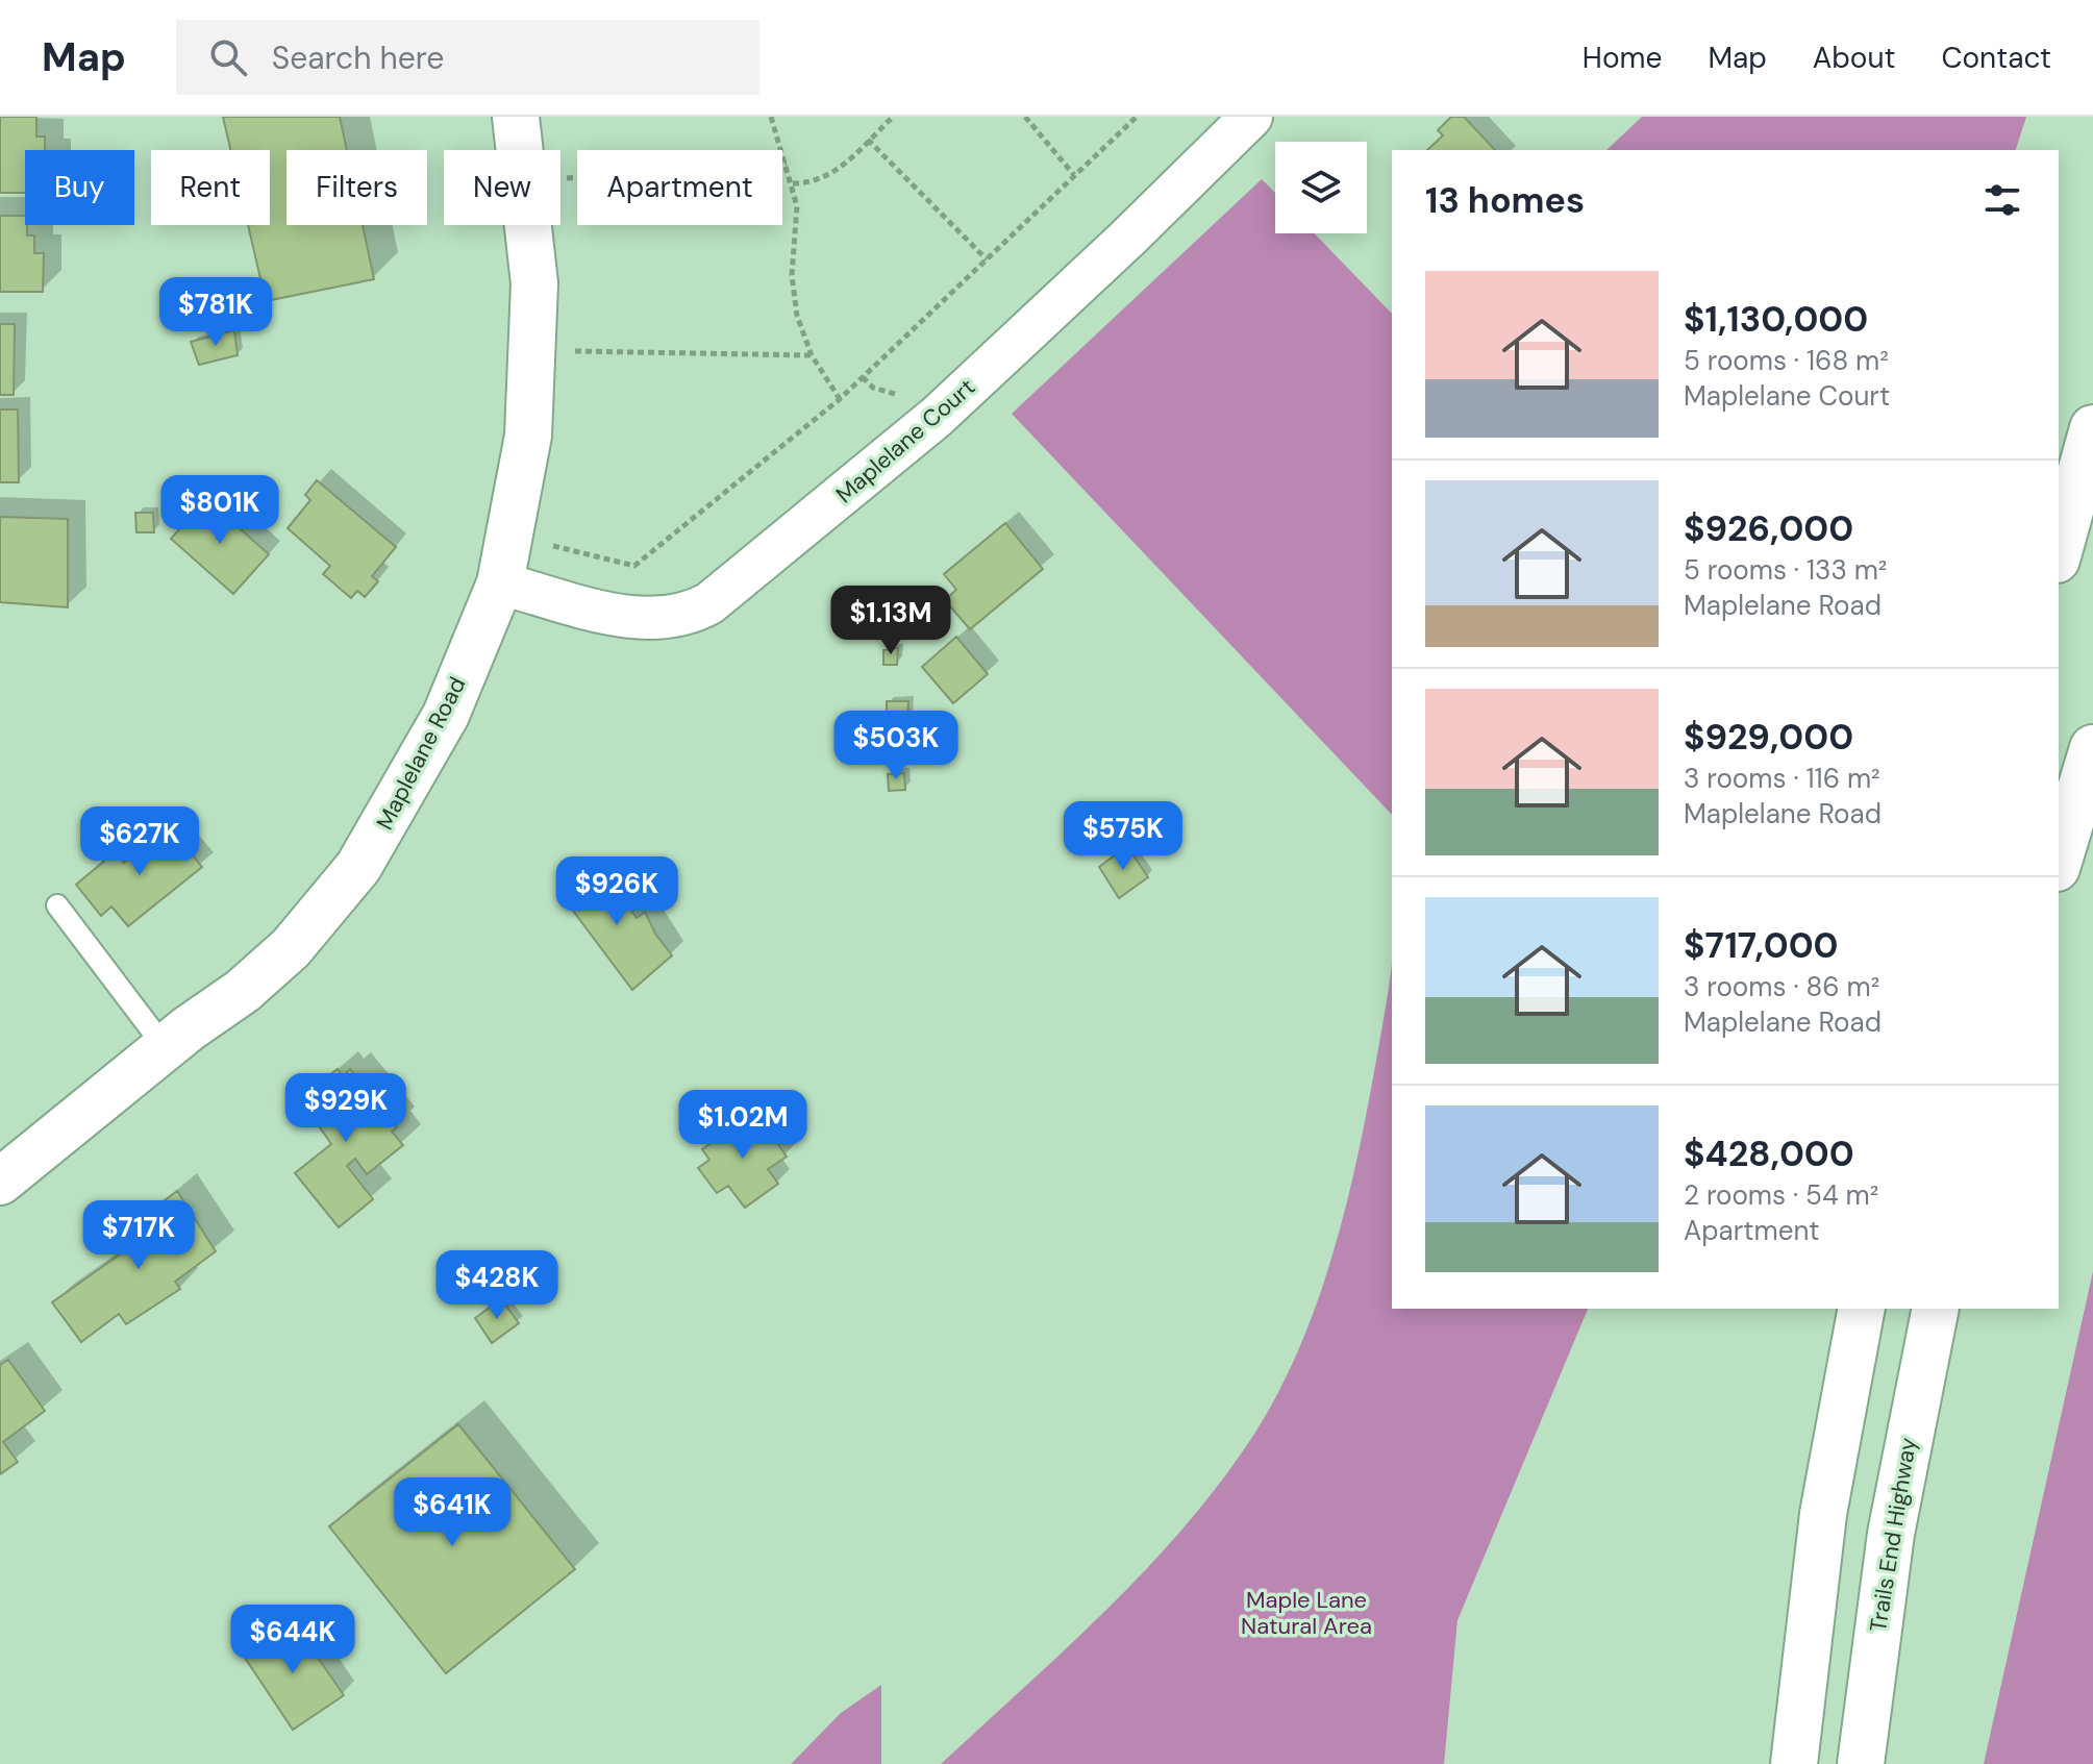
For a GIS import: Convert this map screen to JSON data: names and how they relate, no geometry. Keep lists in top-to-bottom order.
{
  "streets": {
    "main road": ["Maplelane Road", "Trails End Highway"],
    "street": ["Maplelane Court"]
  },
  "crossings": [
    ["Maplelane Court", "Maplelane Road"]
  ],
  "parks": ["Maple Lane Natural Area"],
  "page": {
    "header": "Map",
    "search": "Search here",
    "nav": [
      "Home",
      "Map",
      "About",
      "Contact"
    ],
    "chip": [
      "Buy",
      "Rent",
      "Filters",
      "New",
      "Apartment"
    ],
    "heading": "13 homes",
    "list": [
      {
        "name": "$1,130,000",
        "note": "5 rooms · 168 m² · Maplelane Court"
      },
      {
        "name": "$926,000",
        "note": "5 rooms · 133 m² · Maplelane Road"
      },
      {
        "name": "$929,000",
        "note": "3 rooms · 116 m² · Maplelane Road"
      },
      {
        "name": "$717,000",
        "note": "3 rooms · 86 m² · Maplelane Road"
      },
      {
        "name": "$428,000",
        "note": "2 rooms · 54 m² · Apartment"
      }
    ],
    "price": [
      "$781K",
      "$801K",
      "$1.13M",
      "$503K",
      "$575K",
      "$627K",
      "$926K",
      "$929K",
      "$1.02M",
      "$717K",
      "$428K",
      "$641K",
      "$644K"
    ]
  }
}
